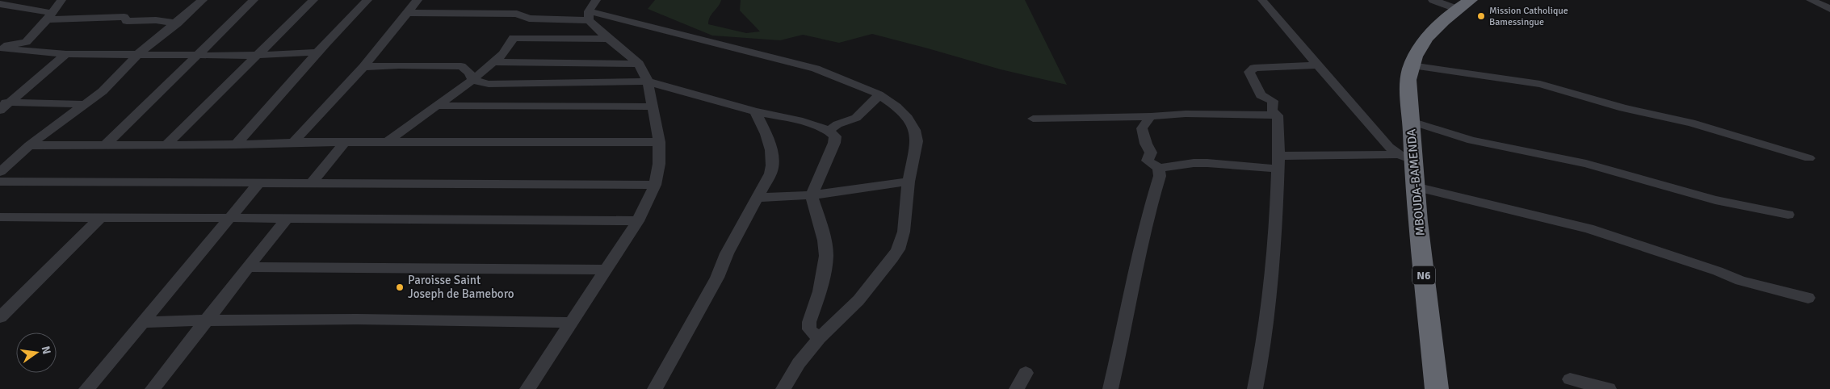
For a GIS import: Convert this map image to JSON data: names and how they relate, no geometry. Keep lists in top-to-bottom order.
{
  "streets": {
    "highway": ["MBOUDA-BAMENDA", "N6"]
  },
  "places": ["Mission Catholique Bamessingue", "Paroisse Saint Joseph de Bameboro"],
  "north": "right"
}
